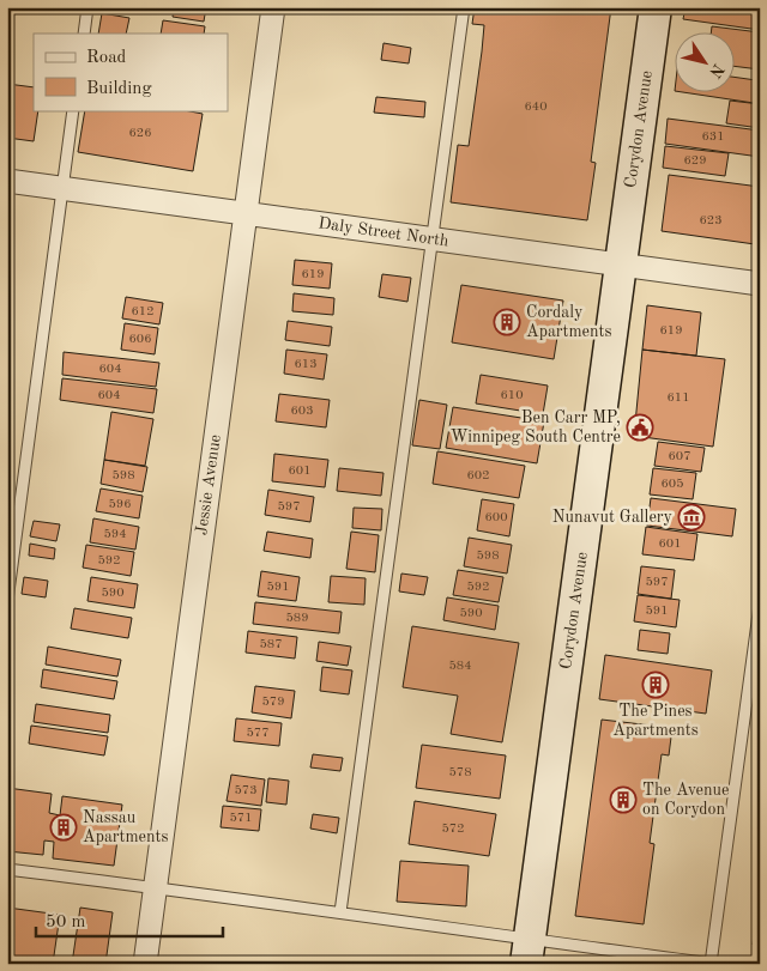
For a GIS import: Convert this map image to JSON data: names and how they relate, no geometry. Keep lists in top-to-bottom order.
{
  "streets": {
    "main road": ["Corydon Avenue"],
    "street": ["Daly Street North", "Jessie Avenue"]
  },
  "crossings": [
    ["Corydon Avenue", "Daly Street North"],
    ["Daly Street North", "Jessie Avenue"]
  ],
  "places": {
    "building": [
      "Cordaly Apartments",
      "The Pines Apartments",
      "The Avenue on Corydon",
      "Nassau Apartments"
    ],
    "public building": ["Ben Carr MP, Winnipeg South Centre"],
    "museum": ["Nunavut Gallery"]
  },
  "house_numbers": [
    "640",
    "626",
    "631",
    "629",
    "623",
    "619",
    "612",
    "619",
    "606",
    "613",
    "604",
    "604",
    "610",
    "611",
    "603",
    "607",
    "601",
    "598",
    "602",
    "605",
    "596",
    "597",
    "600",
    "594",
    "601",
    "598",
    "592",
    "597",
    "591",
    "592",
    "590",
    "591",
    "590",
    "589",
    "587",
    "584",
    "579",
    "577",
    "578",
    "573",
    "571",
    "572"
  ],
  "legend": ["Road", "Building"],
  "scale_bar": "50 m",
  "north": "bottom right"
}
